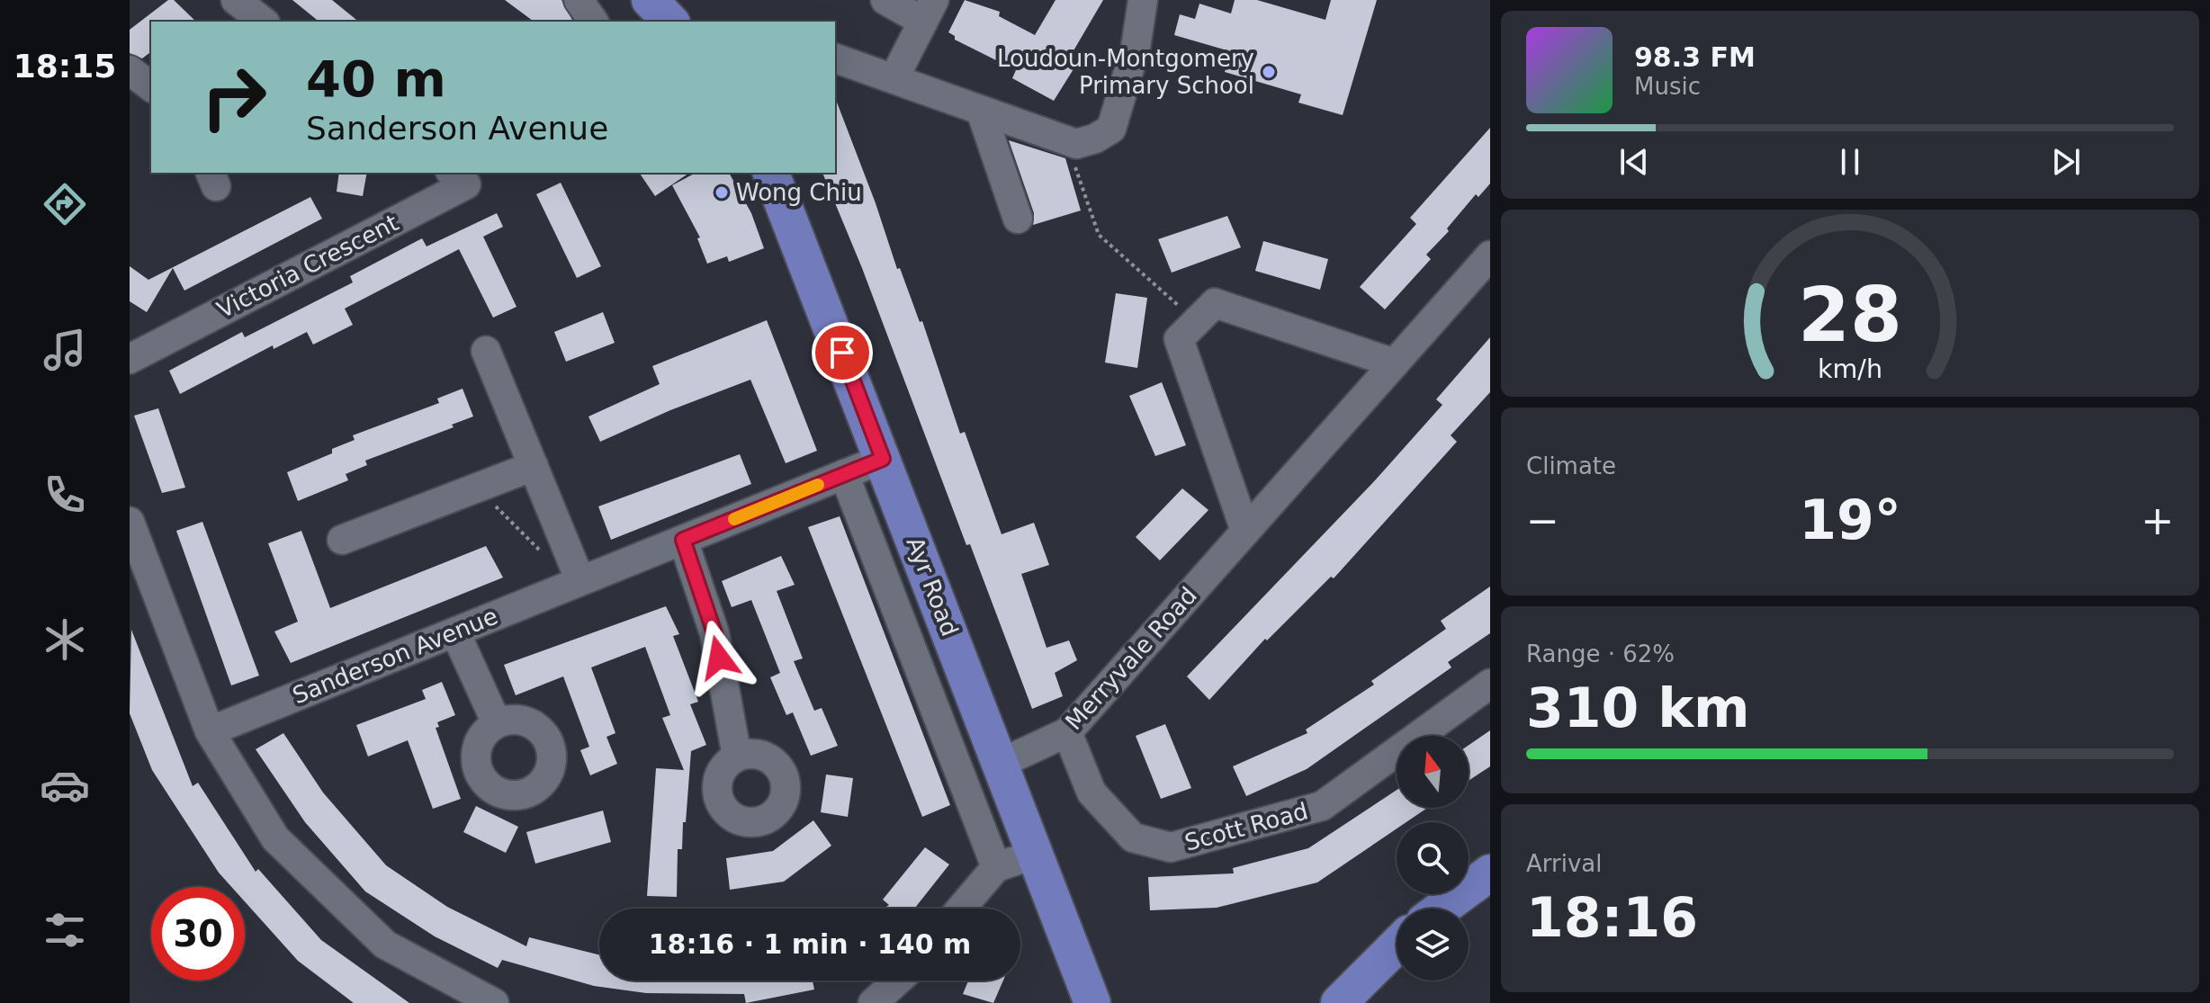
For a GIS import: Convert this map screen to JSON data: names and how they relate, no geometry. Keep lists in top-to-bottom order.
{
  "streets": {
    "main road": ["Ayr Road"],
    "street": [
      "Victoria Crescent",
      "Sanderson Avenue",
      "Merryvale Road",
      "Scott Road"
    ]
  },
  "crossings": [
    ["Ayr Road", "Sanderson Avenue"],
    ["Ayr Road", "Merryvale Road"],
    ["Merryvale Road", "Scott Road"]
  ],
  "places": ["Loudoun-Montgomery Primary School", "Wong Chiu"],
  "north": "top",
  "page": {
    "tabs": "18:15",
    "turn": ["40 m", "Sanderson Avenue"],
    "song": ["98.3 FM", "Music"],
    "tile": [
      "Climate",
      ["Range · 62%", "310 km"],
      ["Arrival", "18:16"]
    ],
    "heat": ["−", "19°", "+"],
    "limit": "30",
    "trip": "18:16 · 1 min · 140 m",
    "gauge": ["28", "km/h"]
  }
}
